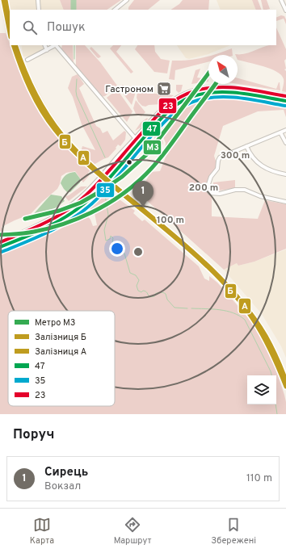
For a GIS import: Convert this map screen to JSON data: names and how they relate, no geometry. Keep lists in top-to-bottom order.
{
  "places": {
    "supermarket": ["Гастроном"]
  },
  "lines": [
    "rail line Б",
    "rail line A",
    "metro line M3",
    "transit line 23",
    "transit line 47",
    "transit line 35"
  ],
  "legend": [
    "Метро M3",
    "Залізниця Б",
    "Залізниця A",
    "47",
    "35",
    "23"
  ],
  "north": "top left",
  "page": {
    "search": "Пошук",
    "pins": "1",
    "heading": "Поруч",
    "list": [
      {
        "mark": "1",
        "name": "Сирець",
        "note": "Вокзал",
        "value": "110 m"
      }
    ],
    "nav": ["Карта", "Маршрут", "Збережені"]
  },
  "rings": ["300 m", "200 m", "100 m"]
}
